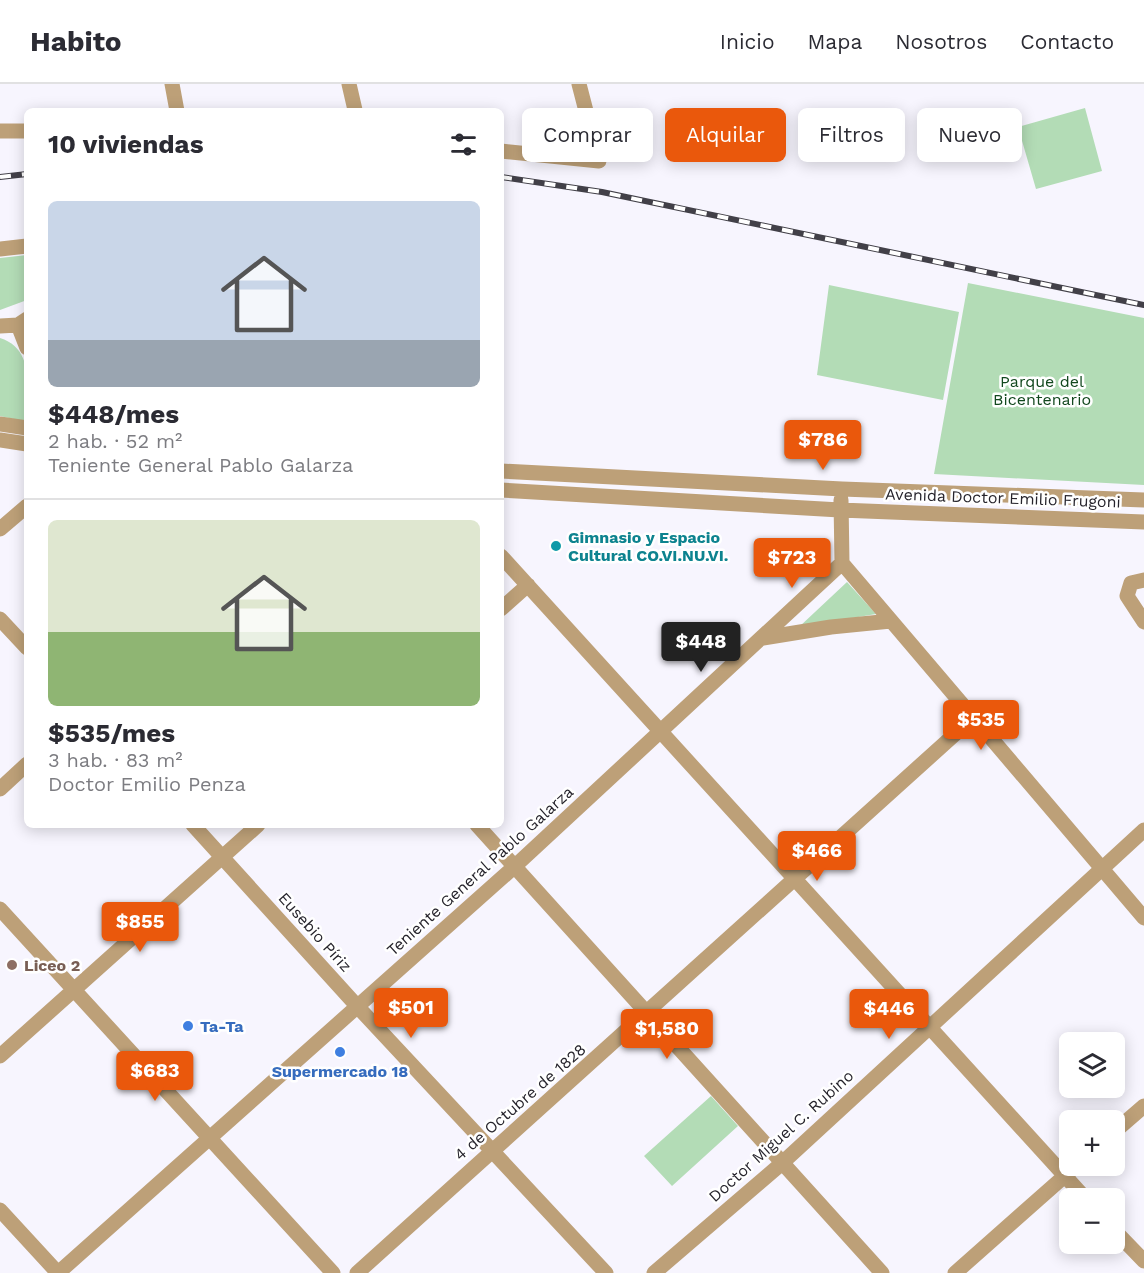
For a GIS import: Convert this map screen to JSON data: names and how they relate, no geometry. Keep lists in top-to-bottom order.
{
  "streets": {
    "street": [
      "Avenida Doctor Emilio Frugoni",
      "Teniente General Pablo Galarza",
      "Eusebio Píriz",
      "4 de Octubre de 1828",
      "Doctor Miguel C. Rubino"
    ]
  },
  "crossings": [
    ["Teniente General Pablo Galarza", "Eusebio Píriz"],
    ["Eusebio Píriz", "4 de Octubre de 1828"]
  ],
  "parks": ["Parque del Bicentenario"],
  "places": [
    "Gimnasio y Espacio Cultural CO.VI.NU.VI.",
    "Liceo 2",
    "Ta-Ta",
    "Supermercado 18"
  ],
  "page": {
    "header": "Habito",
    "nav": [
      "Inicio",
      "Mapa",
      "Nosotros",
      "Contacto"
    ],
    "chip": [
      "Comprar",
      "Alquilar",
      "Filtros",
      "Nuevo"
    ],
    "heading": "10 viviendas",
    "list": [
      {
        "name": "$448/mes",
        "note": "2 hab. · 52 m² · Teniente General Pablo Galarza"
      },
      {
        "name": "$535/mes",
        "note": "3 hab. · 83 m² · Doctor Emilio Penza"
      }
    ],
    "price": [
      "$786",
      "$723",
      "$448",
      "$535",
      "$466",
      "$855",
      "$501",
      "$446",
      "$1,580",
      "$683"
    ],
    "map_buttons": ["+", "−"]
  }
}
